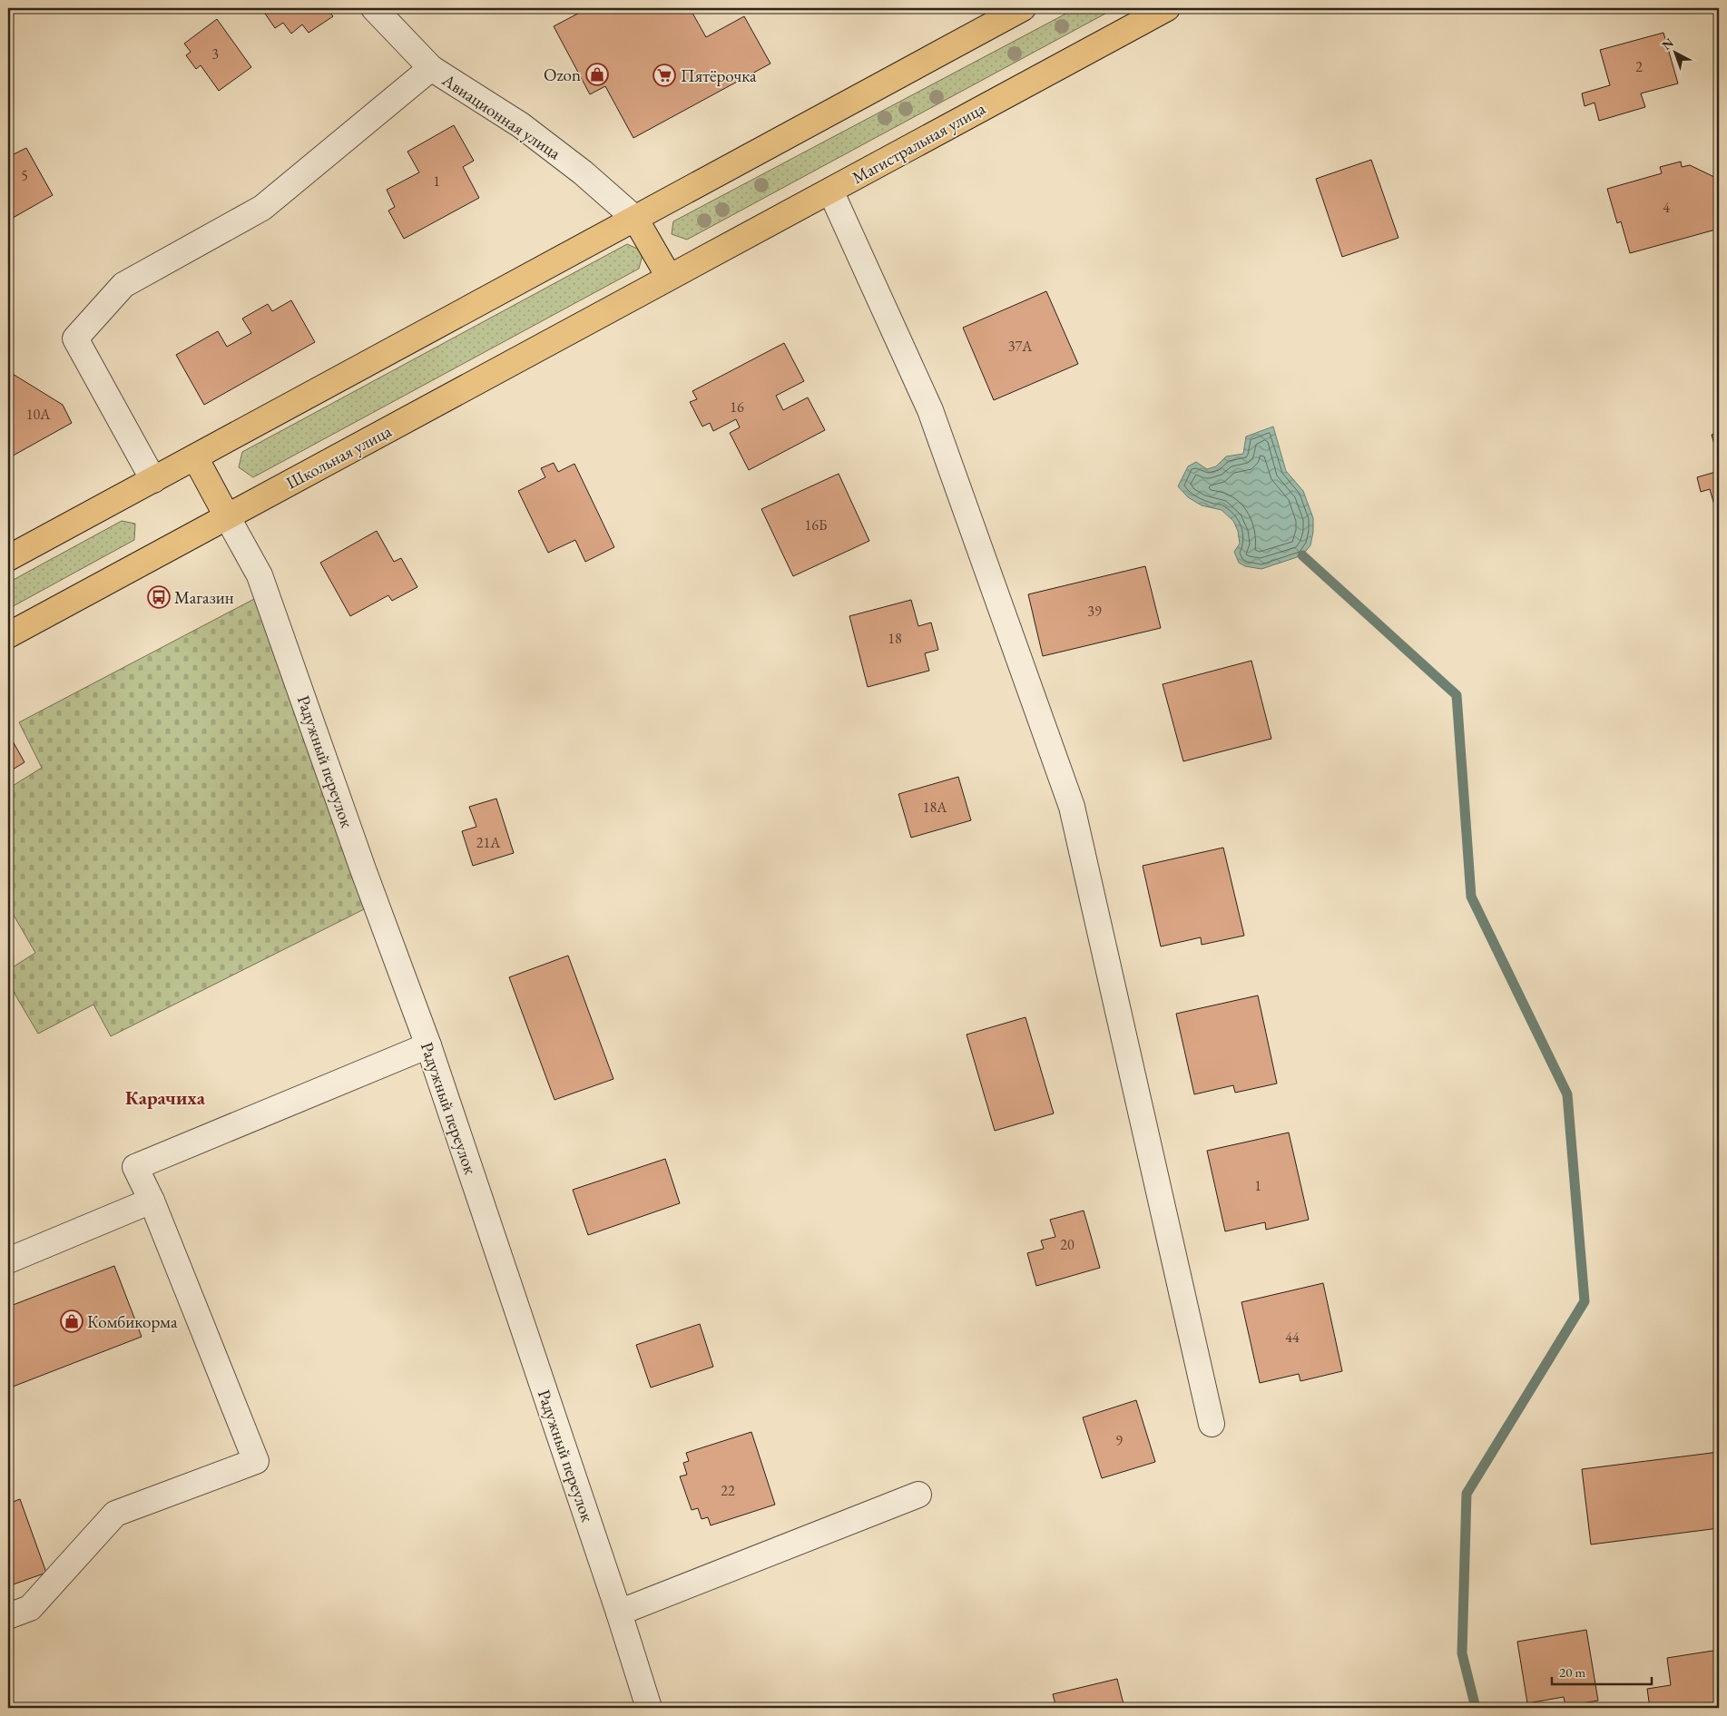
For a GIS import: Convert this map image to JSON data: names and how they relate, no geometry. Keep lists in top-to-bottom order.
{
  "streets": {
    "main road": ["Магистральная улица", "Школьная улица"],
    "street": ["Авиационная улица", "Радужный переулок"]
  },
  "crossings": [
    ["Магистральная улица", "Школьная улица"],
    ["Школьная улица", "Радужный переулок"]
  ],
  "districts": ["Карачиха"],
  "places": {
    "shop": ["Ozon", "Комбикорма"],
    "supermarket": ["Пятёрочка"],
    "bus stop": ["Магазин"]
  },
  "house_numbers": [
    "3",
    "2",
    "5",
    "1",
    "4",
    "37А",
    "16",
    "10А",
    "16Б",
    "39",
    "18",
    "18А",
    "21А",
    "1",
    "20",
    "44",
    "9",
    "22"
  ],
  "scale_bar": "20 m",
  "north": "top left"
}
